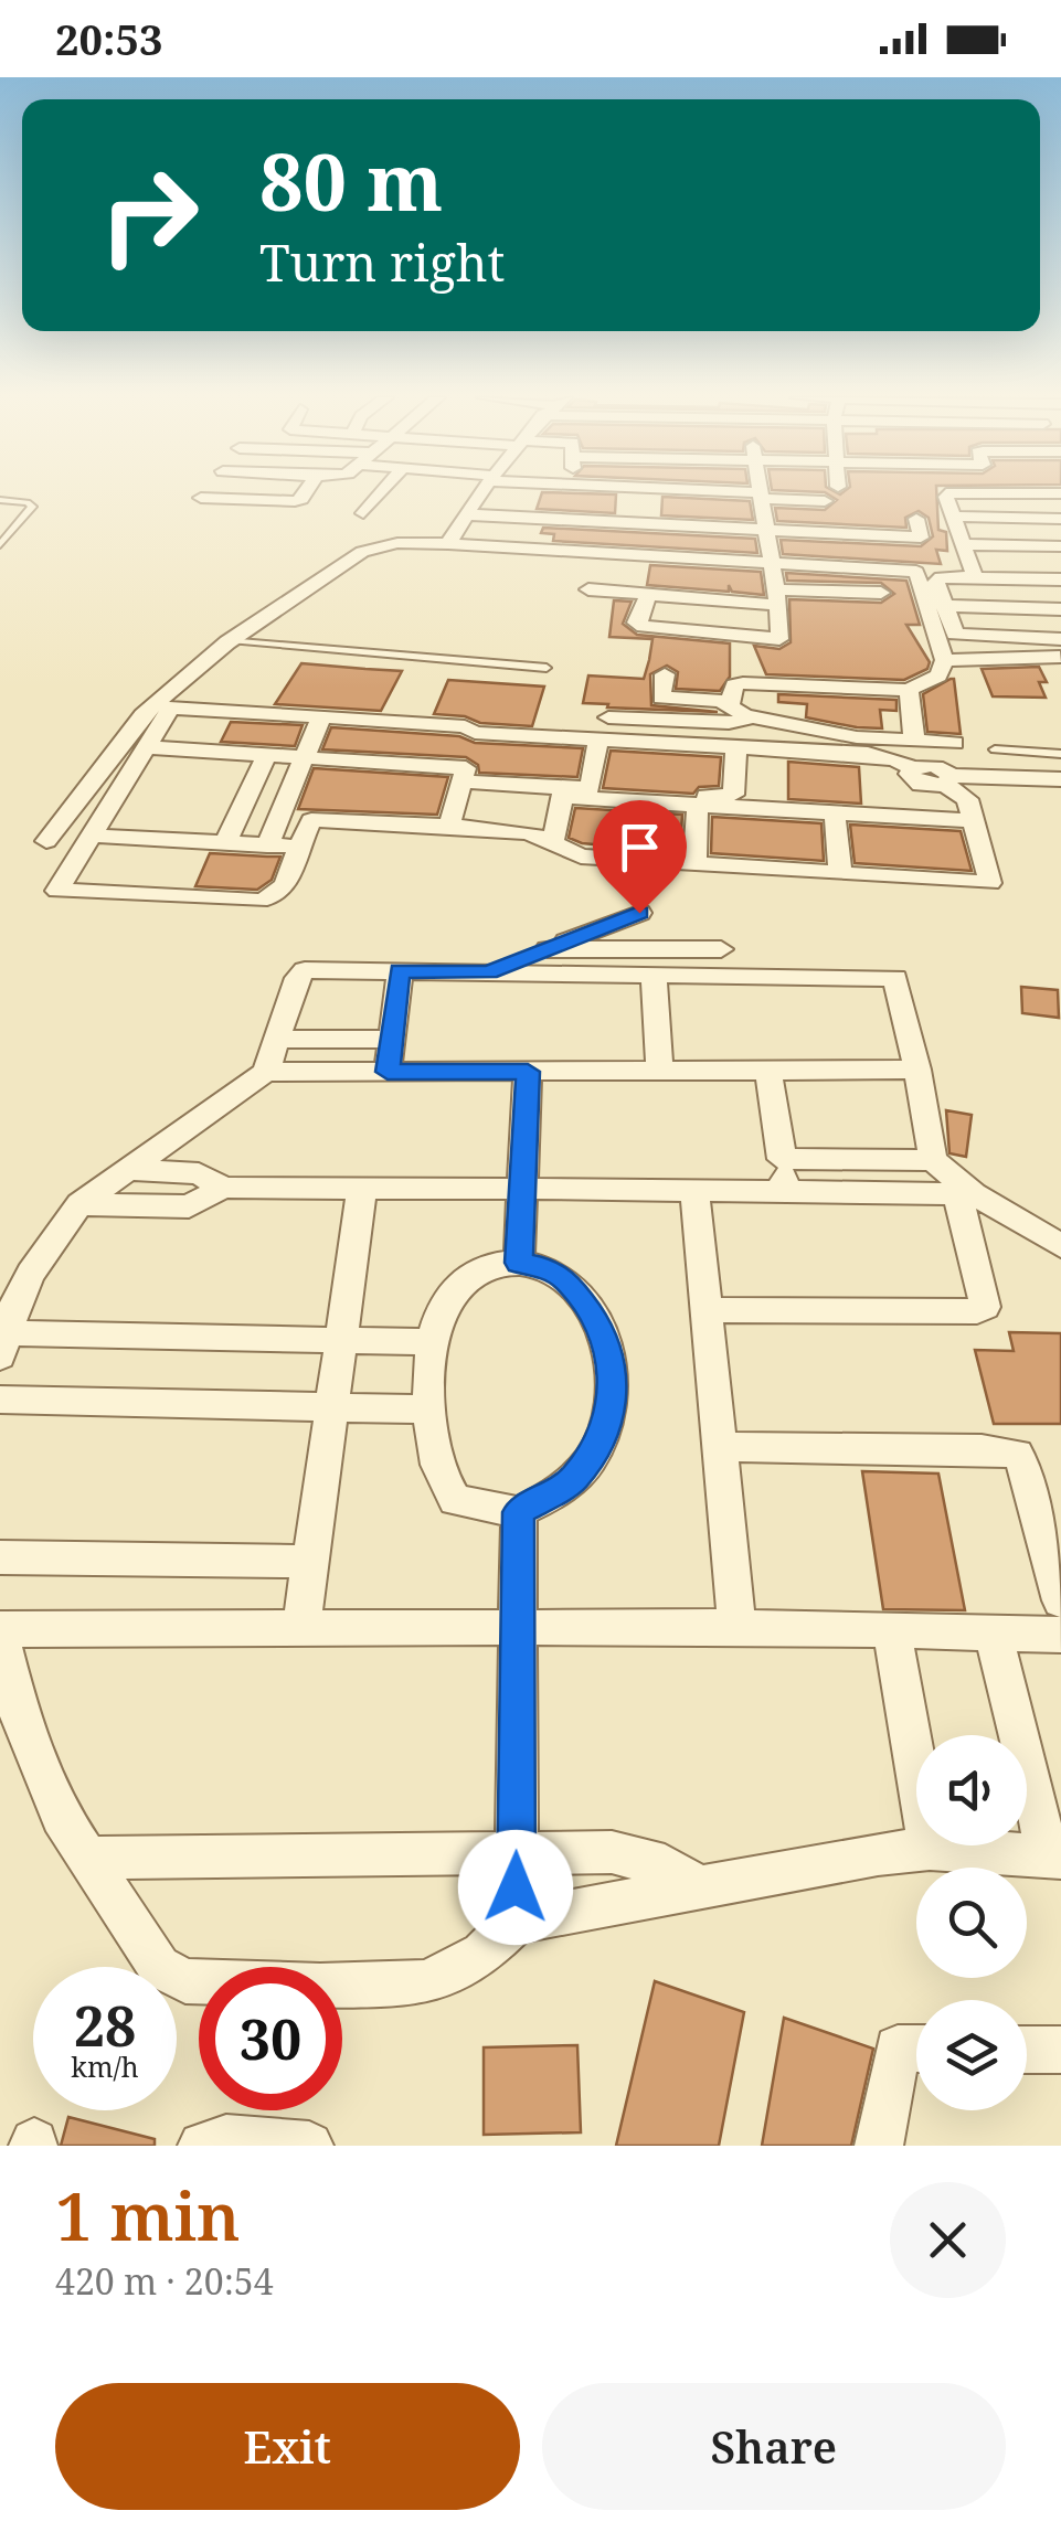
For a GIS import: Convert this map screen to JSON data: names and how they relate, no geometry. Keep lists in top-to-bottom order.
{
  "page": {
    "status": "20:53",
    "turn": ["80 m", "Turn right"],
    "speed": "28 km/h",
    "limit": "30",
    "heading": ["1 min", "420 m · 20:54"],
    "buttons": ["Exit", "Share"]
  }
}
